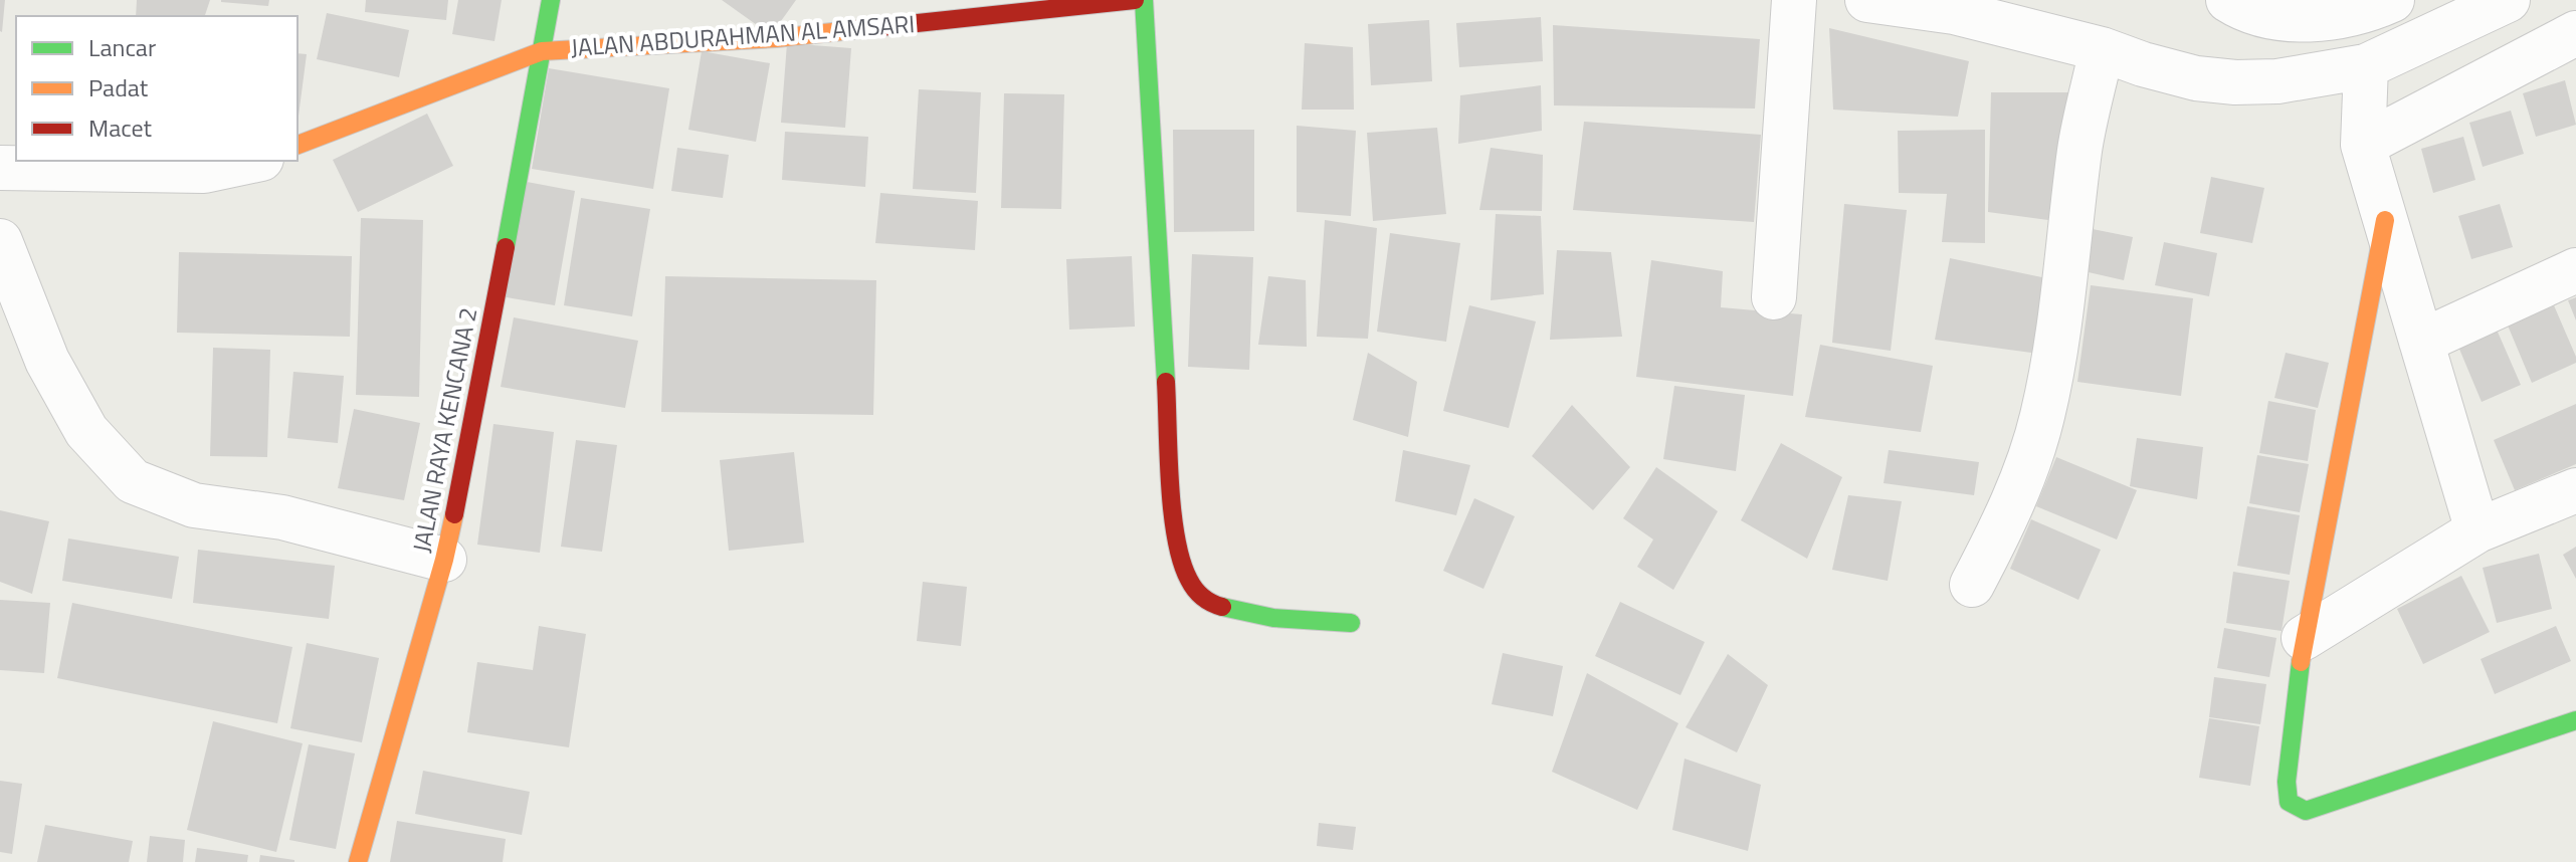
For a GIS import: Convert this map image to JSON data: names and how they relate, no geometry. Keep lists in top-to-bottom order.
{
  "streets": {
    "street": ["JALAN ABDURAHMAN AL AMSARI", "JALAN RAYA KENCANA 2"]
  },
  "crossings": [
    ["JALAN ABDURAHMAN AL AMSARI", "JALAN RAYA KENCANA 2"]
  ],
  "legend": ["Lancar", "Padat", "Macet"]
}
